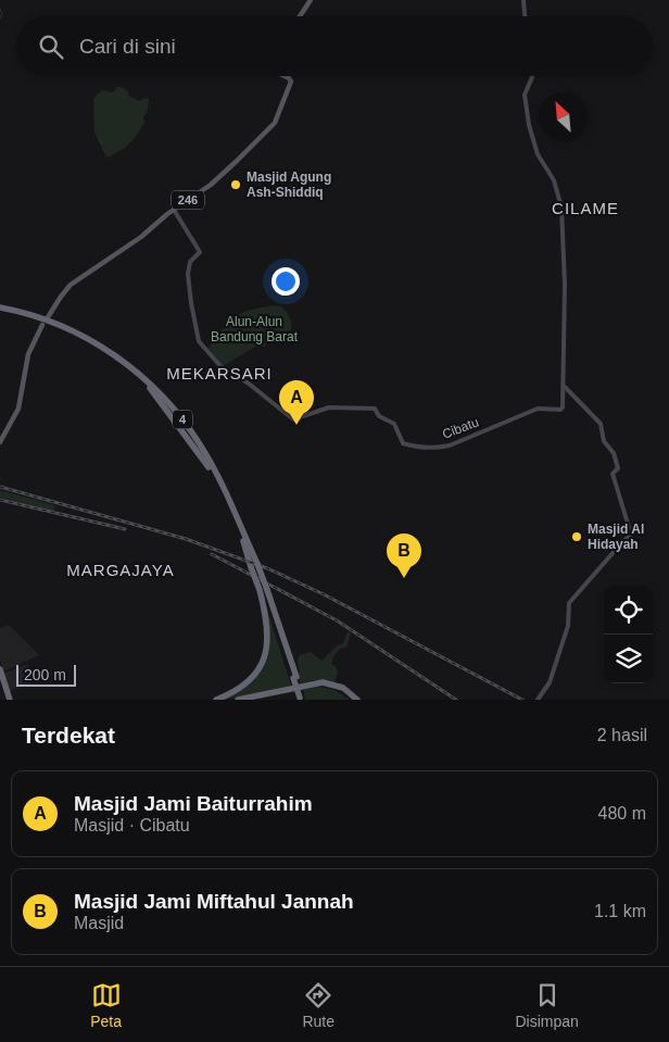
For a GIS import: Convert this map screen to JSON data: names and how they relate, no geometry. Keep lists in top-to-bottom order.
{
  "streets": {
    "highway": ["4"],
    "main road": ["246"],
    "street": ["Cibatu"]
  },
  "crossings": [
    ["246", "Cibatu"]
  ],
  "districts": ["CILAME", "MEKARSARI", "MARGAJAYA"],
  "parks": ["Alun-Alun Bandung Barat"],
  "places": ["Masjid Agung Ash-Shiddiq", "Masjid Al Hidayah"],
  "scale_bar": "200 m",
  "north": "top left",
  "page": {
    "search": "Cari di sini",
    "pins": ["A", "B"],
    "scale": "200 m",
    "heading": ["Terdekat", "2 hasil"],
    "list": [
      {
        "mark": "A",
        "name": "Masjid Jami Baiturrahim",
        "note": "Masjid · Cibatu",
        "value": "480 m"
      },
      {
        "mark": "B",
        "name": "Masjid Jami Miftahul Jannah",
        "note": "Masjid",
        "value": "1.1 km"
      }
    ],
    "nav": ["Peta", "Rute", "Disimpan"]
  }
}
